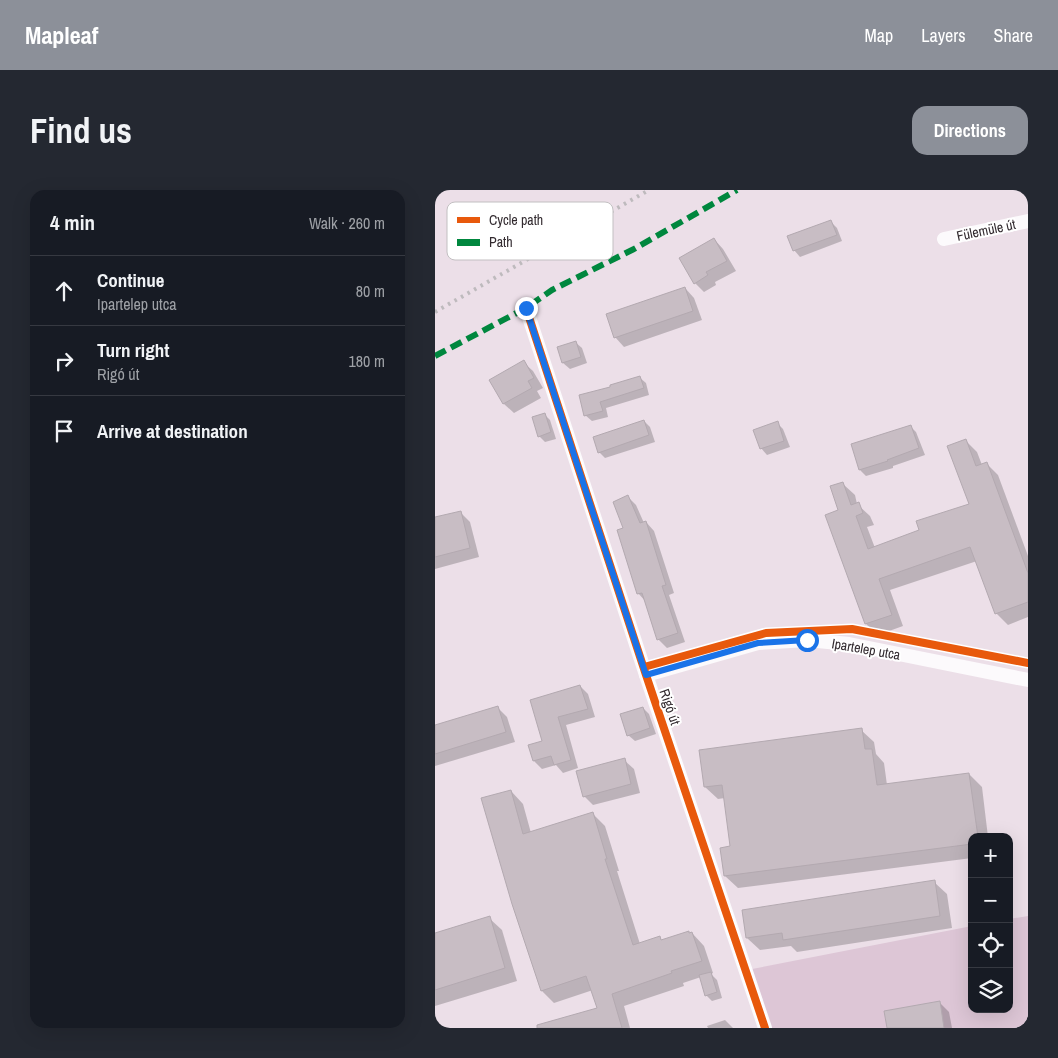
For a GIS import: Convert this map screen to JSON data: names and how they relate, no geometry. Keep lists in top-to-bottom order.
{
  "streets": {
    "street": ["Fülemüle út", "Ipartelep utca", "Rigó út"]
  },
  "crossings": [
    ["Ipartelep utca", "Rigó út"]
  ],
  "legend": ["Cycle path", "Path"],
  "page": {
    "header": "Mapleaf",
    "nav": ["Map", "Layers", "Share"],
    "buttons": "Directions",
    "title": "Find us",
    "heading": ["4 min", "Walk · 260 m"],
    "list": [
      ["Continue", "Ipartelep utca", "80 m"],
      ["Turn right", "Rigó út", "180 m"],
      "Arrive at destination"
    ],
    "map_buttons": ["+", "−"]
  }
}
